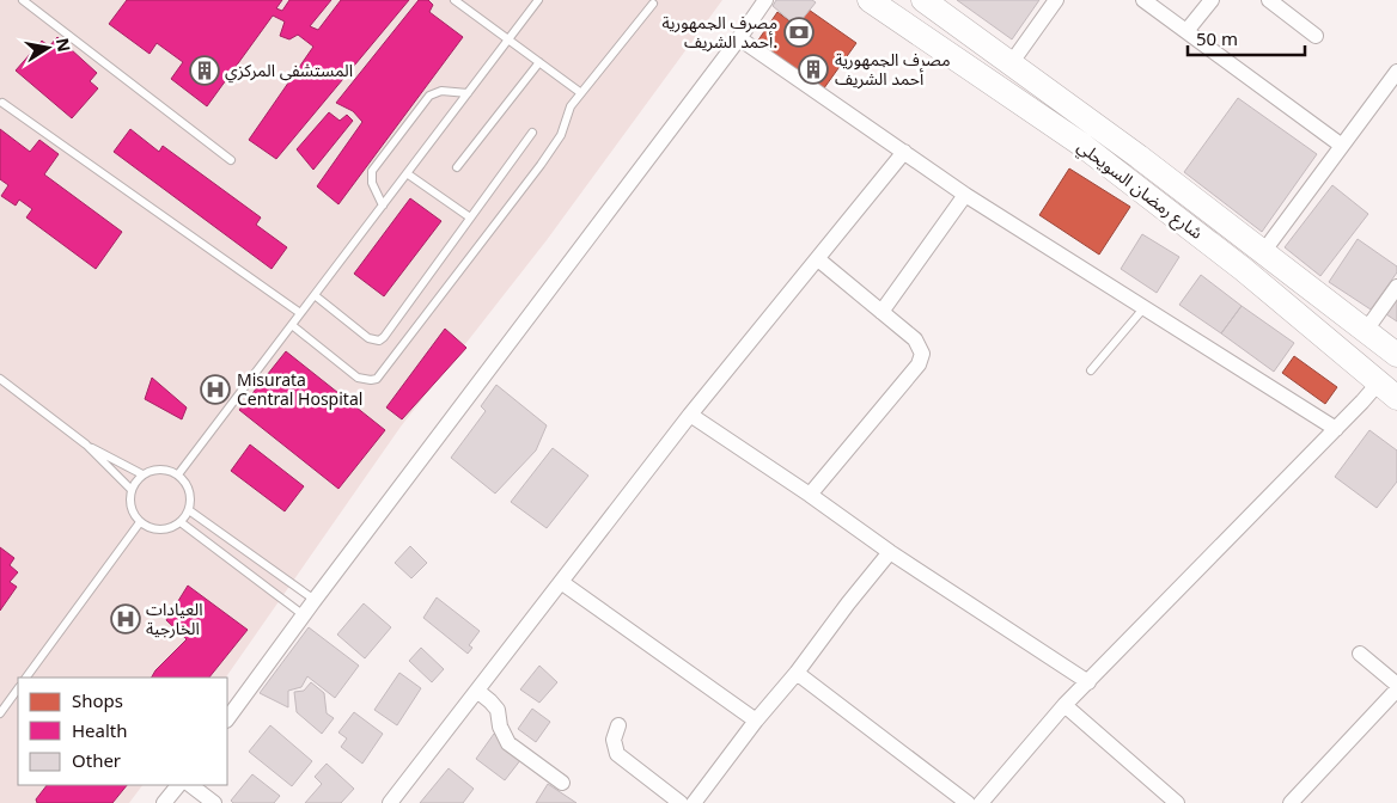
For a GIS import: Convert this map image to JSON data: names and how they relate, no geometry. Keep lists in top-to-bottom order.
{
  "streets": {
    "main road": ["شارع رمضان السويحلي"]
  },
  "places": {
    "bank": ["مصرف الجمهورية أحمد الشريف."],
    "building": ["مصرف الجمهورية أحمد الشريف", "المستشفى المركزي"],
    "hospital": ["Misurata Central Hospital", "العيادات الخارجية"]
  },
  "legend": ["Shops", "Health", "Other"],
  "scale_bar": "50 m",
  "north": "right"
}
